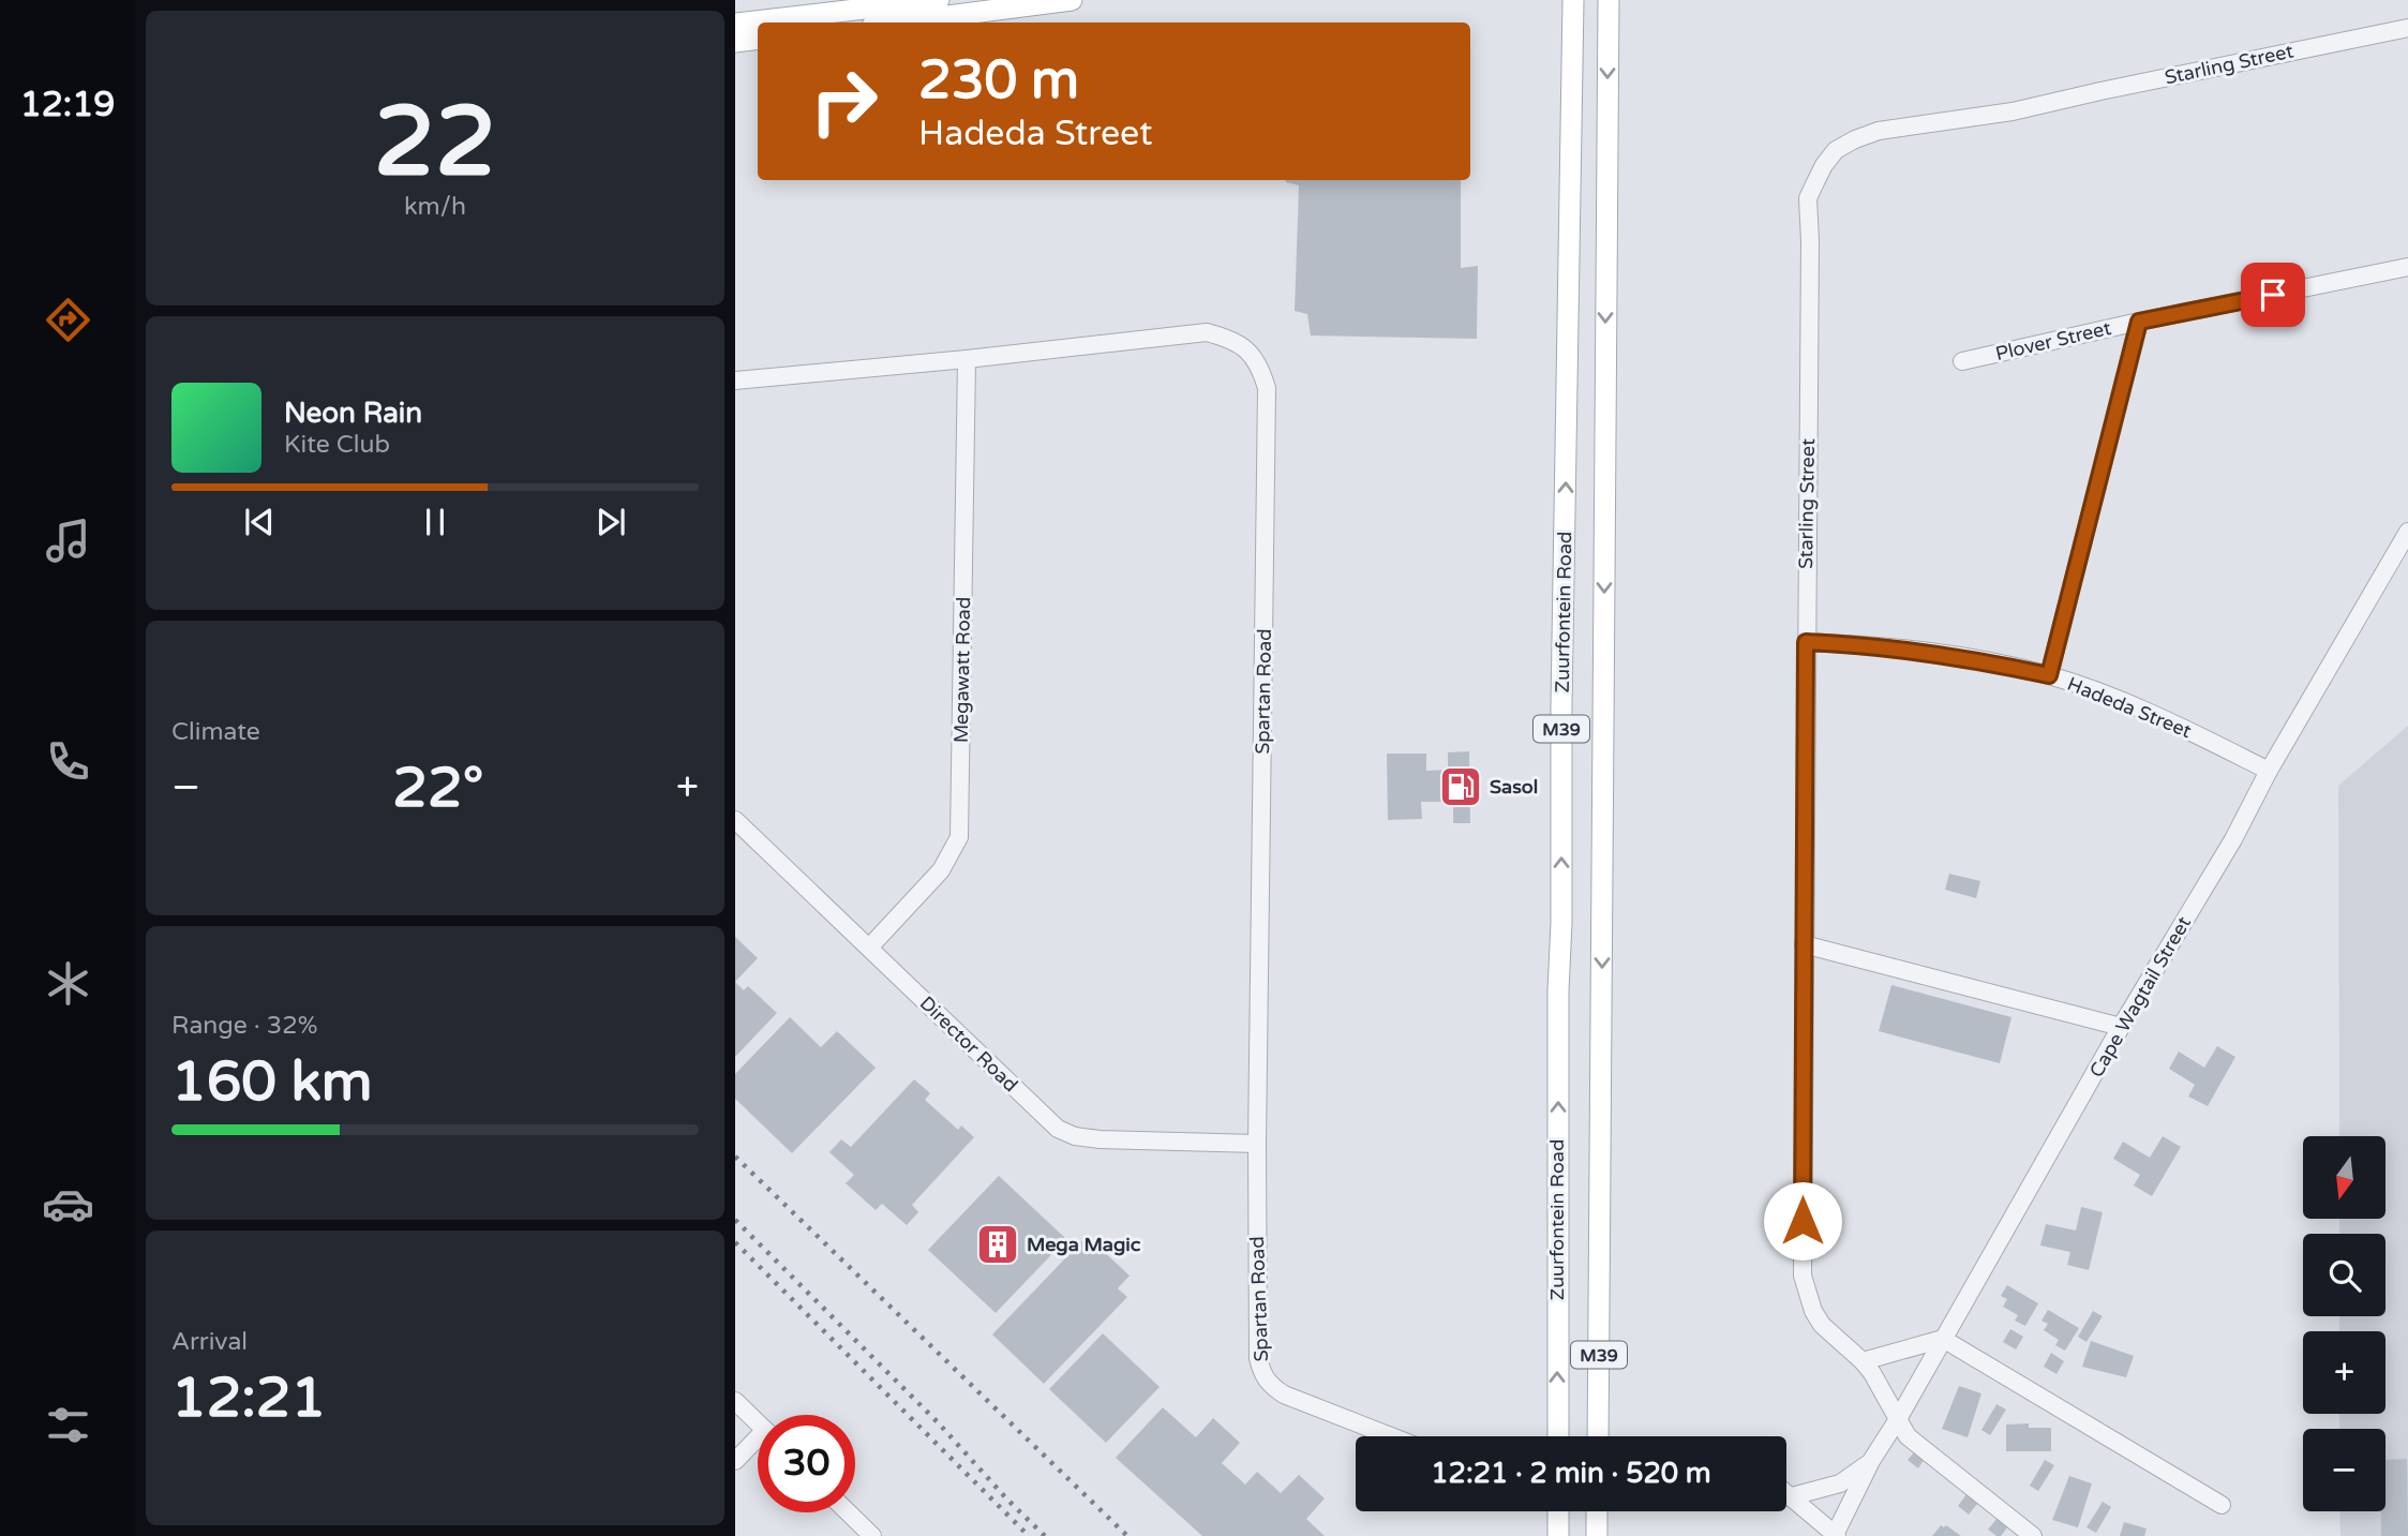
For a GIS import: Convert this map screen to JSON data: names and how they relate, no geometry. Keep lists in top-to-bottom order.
{
  "streets": {
    "main road": ["Zuurfontein Road", "M39"],
    "street": [
      "Starling Street",
      "Plover Street",
      "Megawatt Road",
      "Spartan Road",
      "Hadeda Street",
      "Cape Wagtail Street",
      "Director Road"
    ]
  },
  "crossings": [
    ["Starling Street", "Hadeda Street"],
    ["Starling Street", "Cape Wagtail Street"],
    ["Megawatt Road", "Spartan Road"],
    ["Megawatt Road", "Director Road"],
    ["Spartan Road", "Director Road"],
    ["Hadeda Street", "Cape Wagtail Street"]
  ],
  "places": {
    "fuel station": ["Sasol"],
    "building": ["Mega Magic"]
  },
  "north": "bottom",
  "page": {
    "tabs": "12:19",
    "tile": [
      ["22", "km/h"],
      "Climate",
      ["Range · 32%", "160 km"],
      ["Arrival", "12:21"]
    ],
    "turn": ["230 m", "Hadeda Street"],
    "song": ["Neon Rain", "Kite Club"],
    "heat": ["−", "22°", "+"],
    "map_buttons": ["+", "−"],
    "limit": "30",
    "trip": "12:21 · 2 min · 520 m"
  }
}
